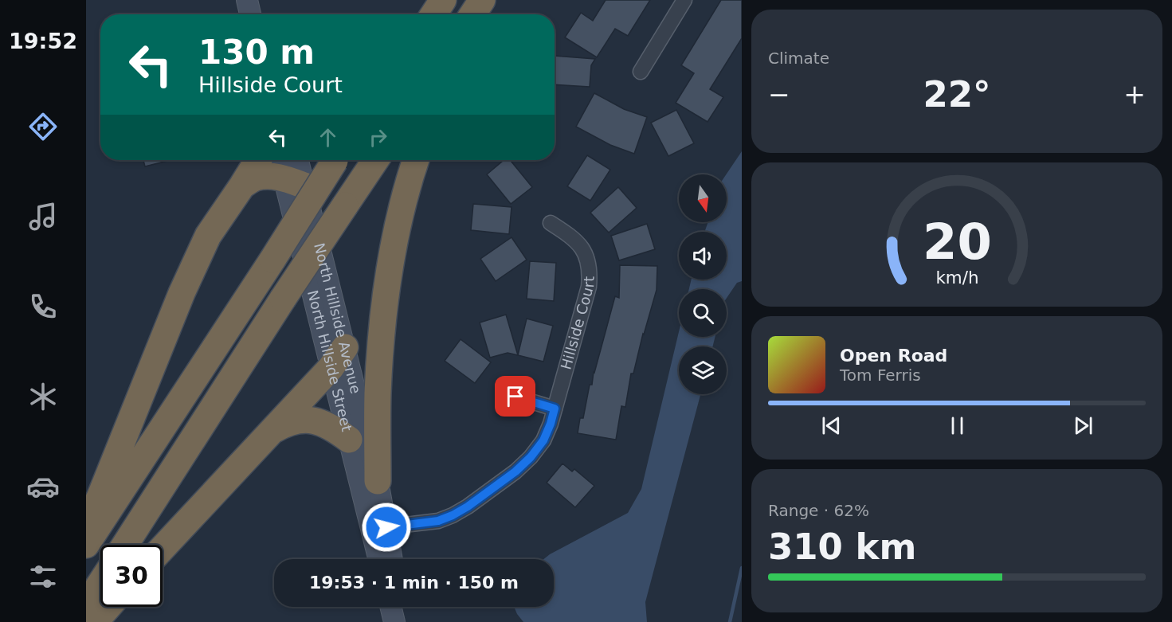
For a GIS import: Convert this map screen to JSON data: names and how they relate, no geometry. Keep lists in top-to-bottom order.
{
  "streets": {
    "main road": ["North Hillside Avenue", "North Hillside Street"],
    "street": ["Hillside Court"]
  },
  "crossings": [
    ["North Hillside Avenue", "Hillside Court"],
    ["North Hillside Avenue", "North Hillside Street"],
    ["Hillside Court", "North Hillside Street"]
  ],
  "north": "bottom",
  "page": {
    "tabs": "19:52",
    "tile": [
      "Climate",
      ["Range · 62%", "310 km"]
    ],
    "turn": ["130 m", "Hillside Court"],
    "heat": ["−", "22°", "+"],
    "song": ["Open Road", "Tom Ferris"],
    "limit": "30",
    "trip": "19:53 · 1 min · 150 m",
    "gauge": ["20", "km/h"]
  }
}
